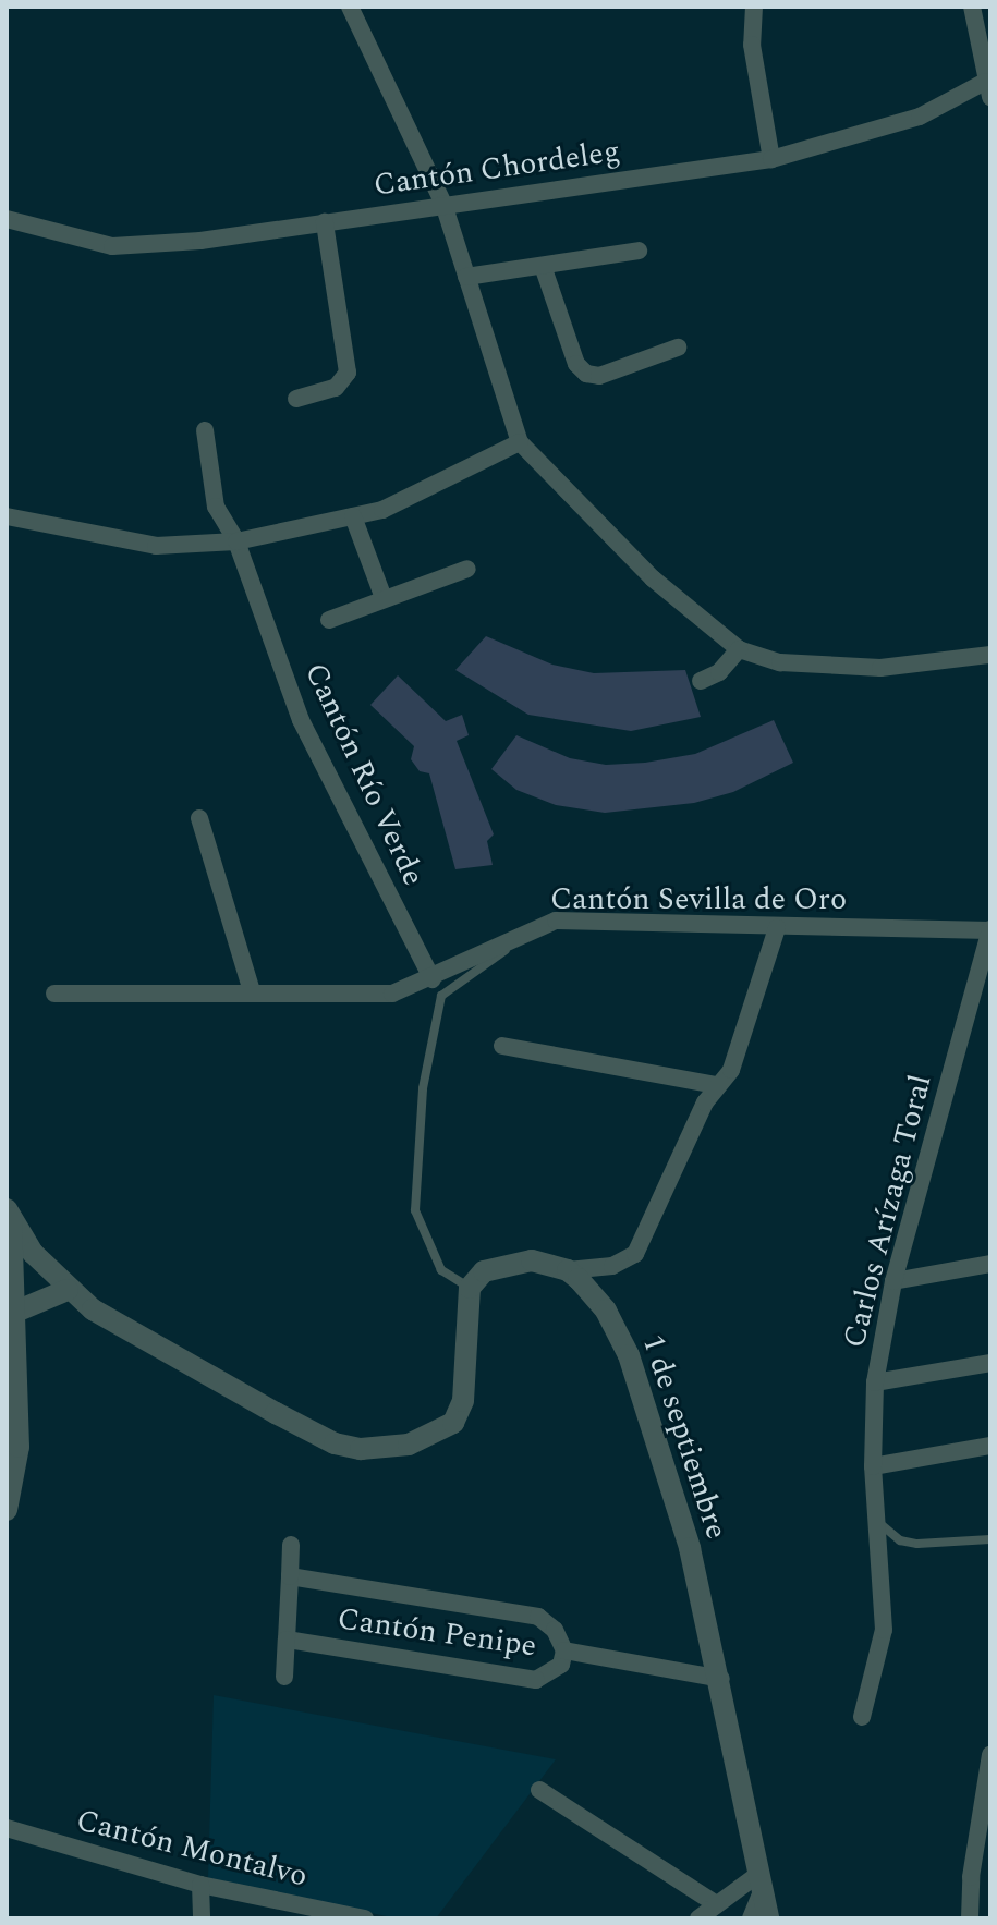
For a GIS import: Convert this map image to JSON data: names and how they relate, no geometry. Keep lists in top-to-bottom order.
{
  "streets": {
    "street": [
      "Cantón Chordeleg",
      "Cantón Río Verde",
      "Cantón Sevilla de Oro",
      "Carlos Arízaga Toral",
      "1 de septiembre",
      "Cantón Penipe",
      "Cantón Montalvo"
    ]
  },
  "crossings": [
    ["Cantón Río Verde", "Cantón Sevilla de Oro"],
    ["Cantón Sevilla de Oro", "Carlos Arízaga Toral"],
    ["1 de septiembre", "Cantón Penipe"]
  ]
}
